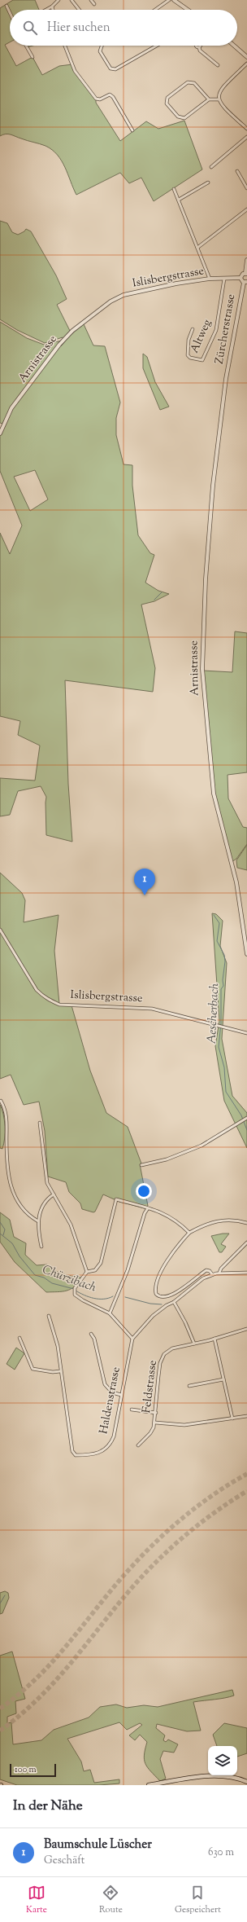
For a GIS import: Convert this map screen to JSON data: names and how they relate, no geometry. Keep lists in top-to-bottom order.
{
  "streets": {
    "street": [
      "Islisbergstrasse",
      "Zürcherstrasse",
      "Altweg",
      "Arnistrasse",
      "Feldstrasse",
      "Haldenstrasse"
    ]
  },
  "crossings": [
    ["Islisbergstrasse", "Altweg"],
    ["Islisbergstrasse", "Arnistrasse"],
    ["Zürcherstrasse", "Arnistrasse"]
  ],
  "water": ["Aescherbach", "Chürzibach"],
  "scale_bar": "100 m",
  "page": {
    "search": "Hier suchen",
    "pins": "1",
    "scale": "100 m",
    "heading": "In der Nähe",
    "list": [
      {
        "mark": "1",
        "name": "Baumschule Lüscher",
        "note": "Geschäft",
        "value": "630 m"
      }
    ],
    "nav": ["Karte", "Route", "Gespeichert"]
  }
}
